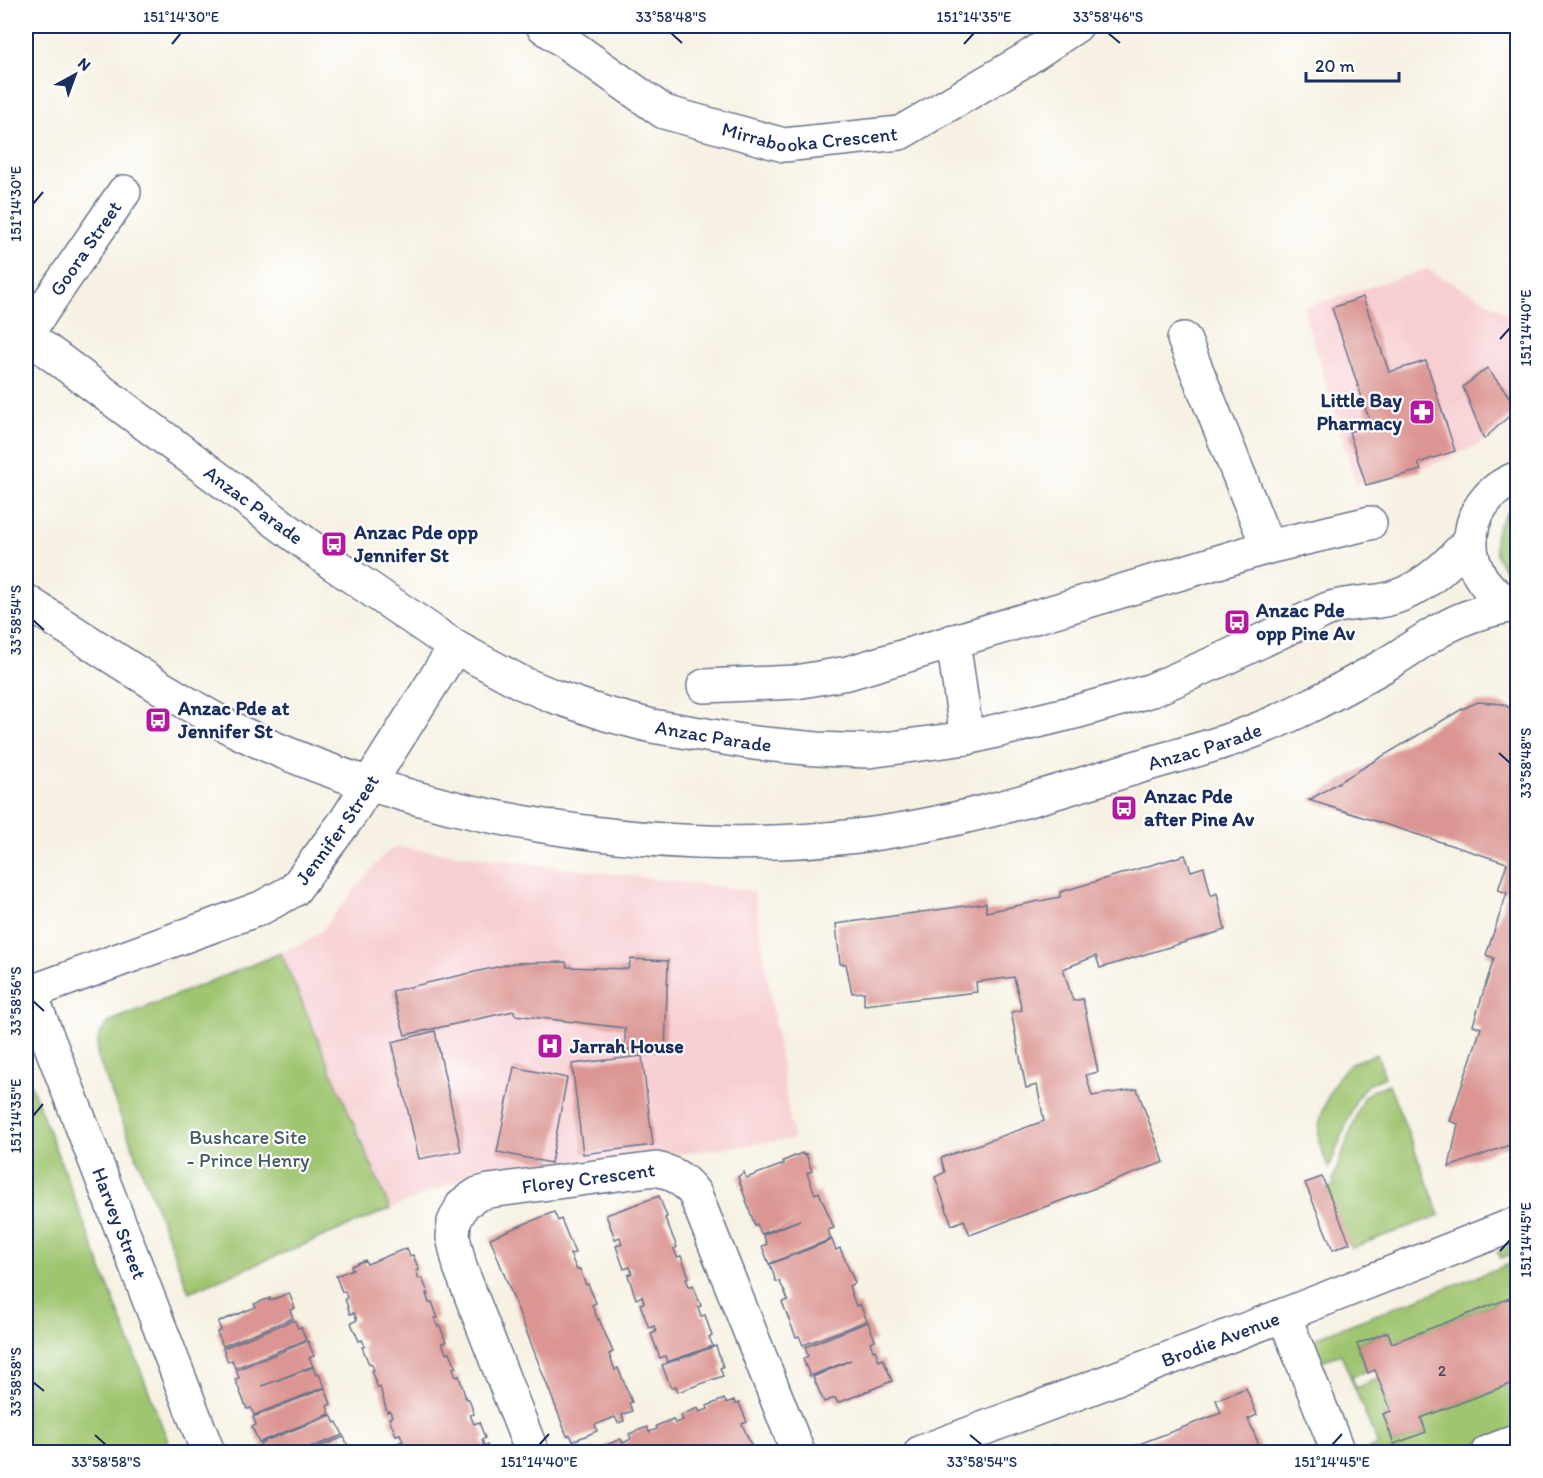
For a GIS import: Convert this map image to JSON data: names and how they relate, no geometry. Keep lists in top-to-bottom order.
{
  "streets": {
    "main road": [
      "Mirrabooka Crescent",
      "Goora Street",
      "Anzac Parade",
      "Jennifer Street",
      "Florey Crescent",
      "Harvey Street",
      "Brodie Avenue"
    ]
  },
  "crossings": [
    ["Goora Street", "Anzac Parade"],
    ["Anzac Parade", "Jennifer Street"],
    ["Jennifer Street", "Harvey Street"]
  ],
  "parks": ["Bushcare Site - Prince Henry"],
  "places": {
    "pharmacy": ["Little Bay Pharmacy"],
    "bus stop": [
      "Anzac Pde opp Jennifer St",
      "Anzac Pde opp Pine Av",
      "Anzac Pde at Jennifer St",
      "Anzac Pde after Pine Av"
    ],
    "hospital": ["Jarrah House"]
  },
  "house_numbers": ["2"],
  "scale_bar": "20 m",
  "north": "top right",
  "coordinates": [
    "151°14'30\"E",
    "33°58'48\"S",
    "151°14'35\"E",
    "33°58'46\"S",
    "151°14'40\"E",
    "33°58'54\"S",
    "33°58'56\"S",
    "151°14'45\"E",
    "33°58'58\"S"
  ]
}
